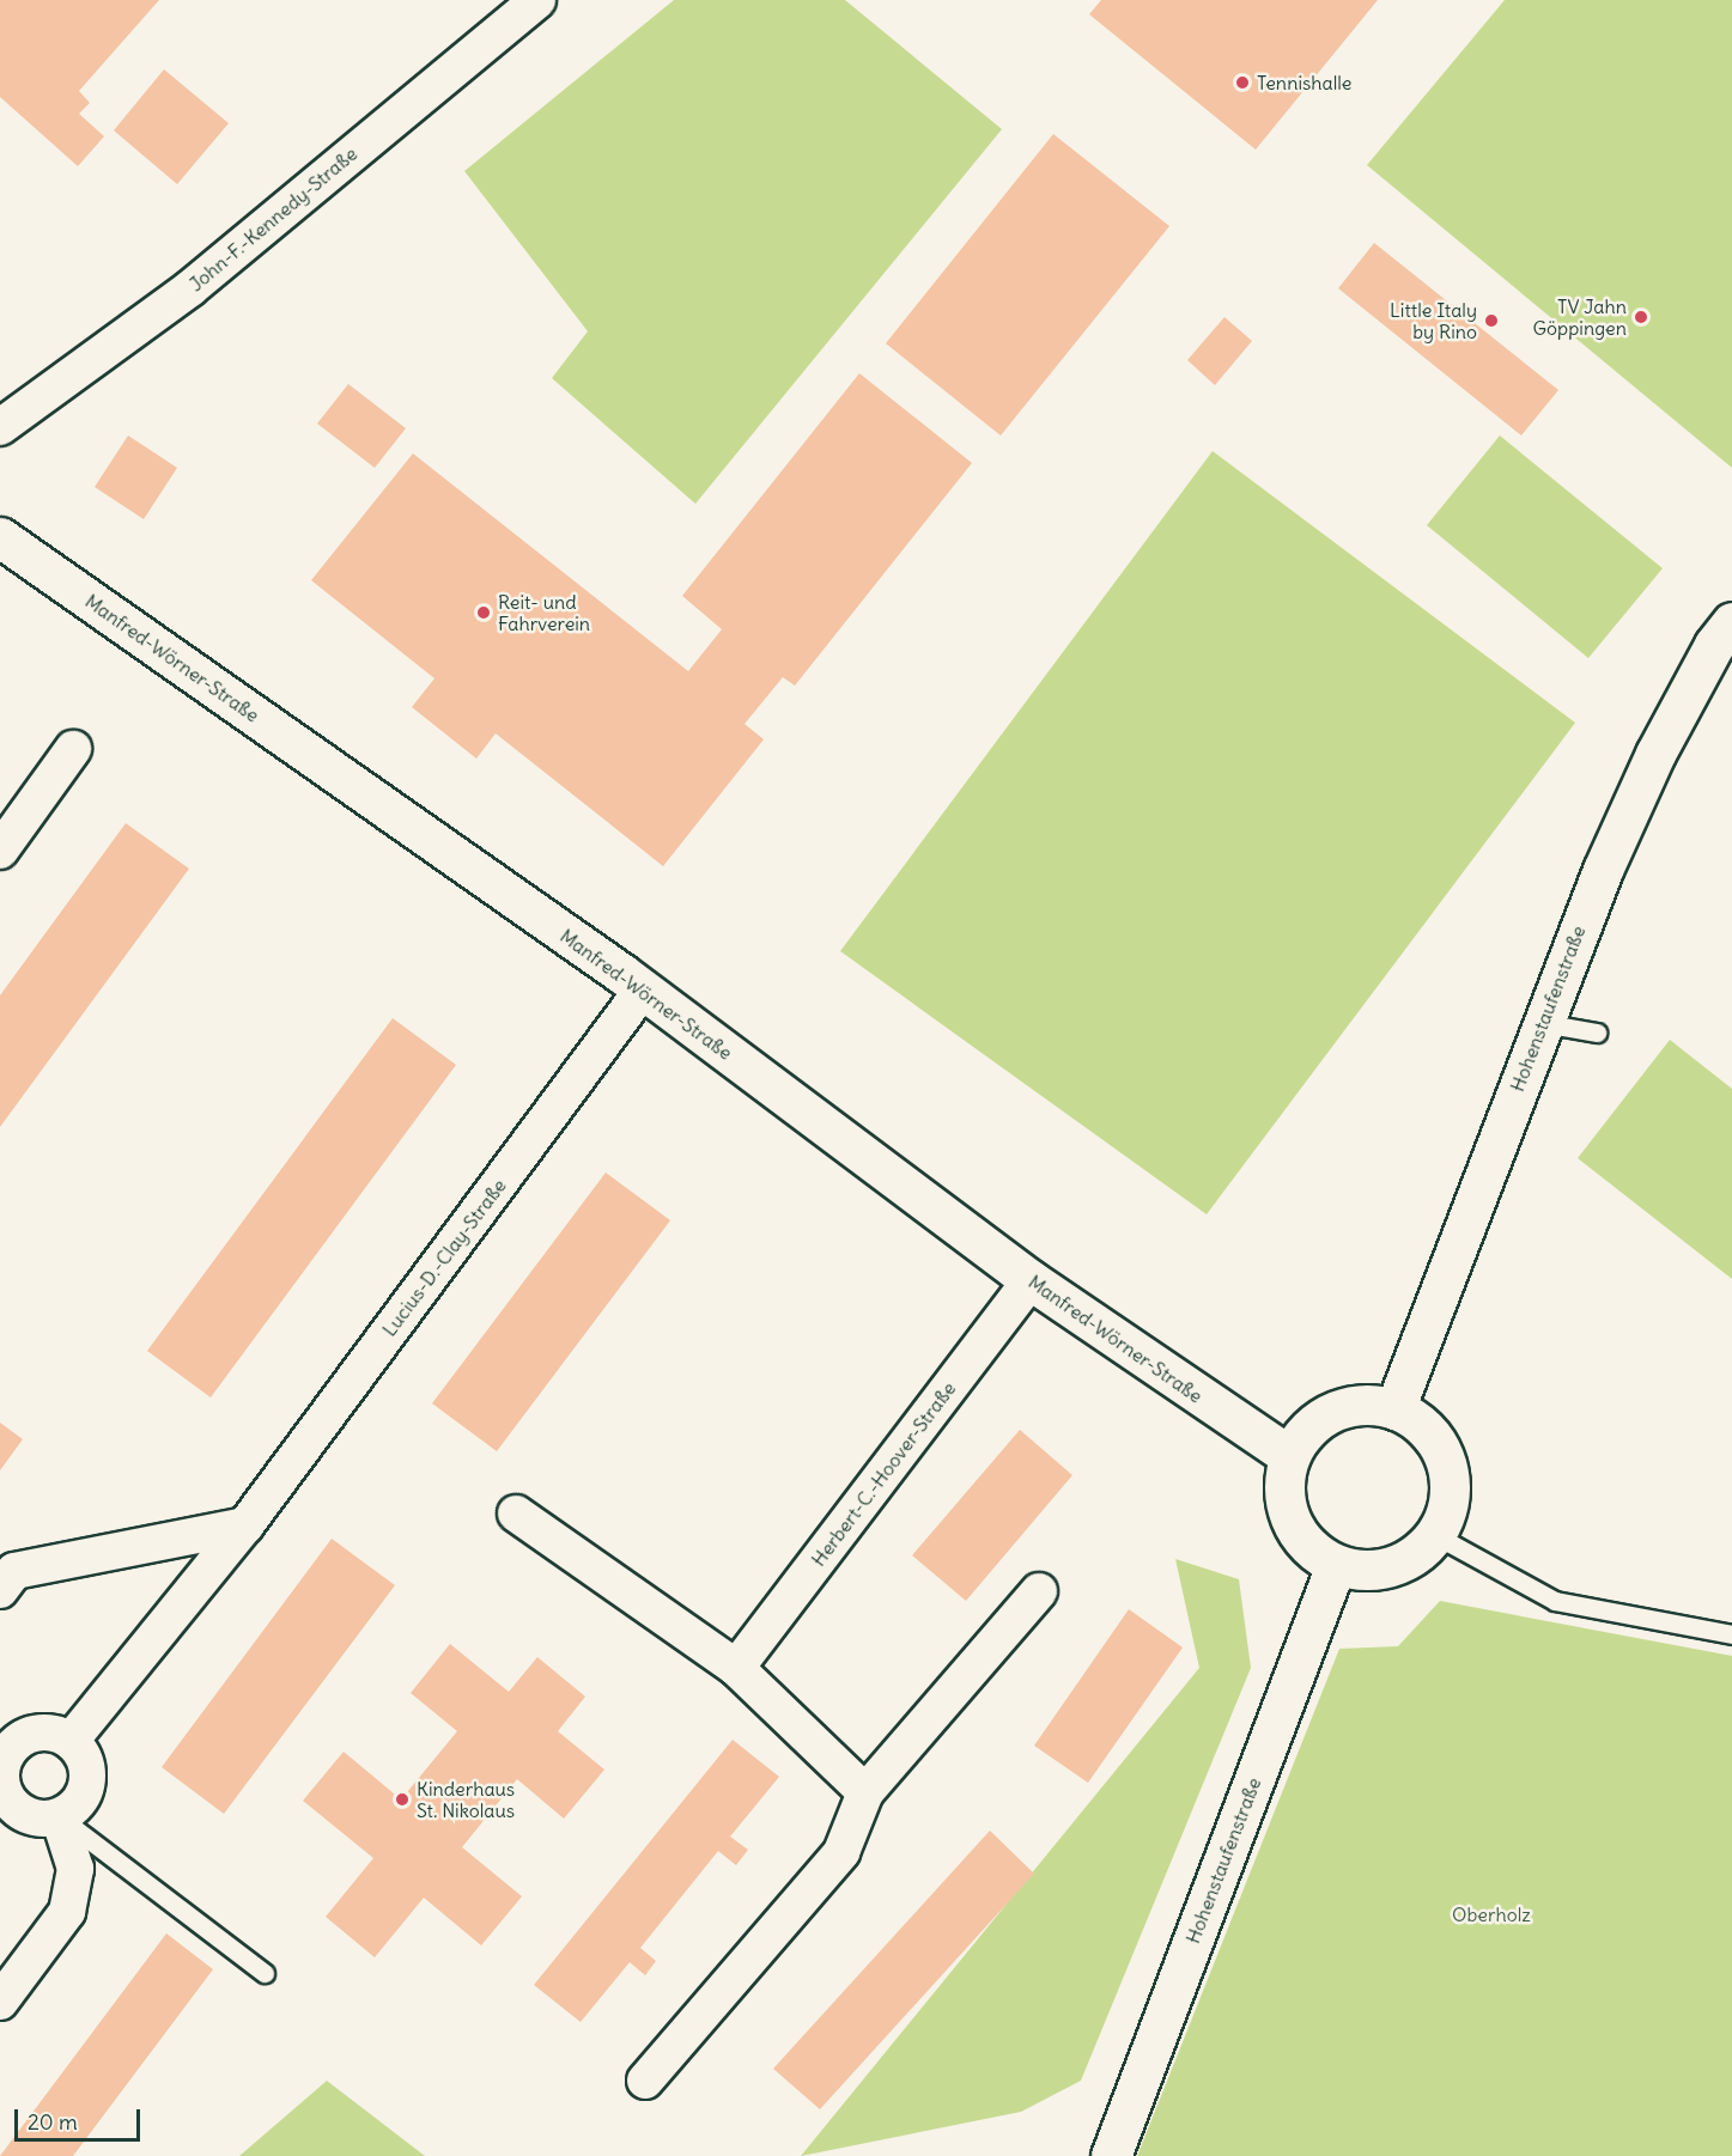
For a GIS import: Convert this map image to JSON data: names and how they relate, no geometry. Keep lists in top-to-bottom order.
{
  "streets": {
    "main road": ["Manfred-Wörner-Straße", "Hohenstaufenstraße"],
    "street": ["John-F.-Kennedy-Straße", "Lucius-D.-Clay-Straße", "Herbert-C.-Hoover-Straße"]
  },
  "crossings": [
    ["Manfred-Wörner-Straße", "Hohenstaufenstraße"],
    ["Manfred-Wörner-Straße", "Lucius-D.-Clay-Straße"],
    ["Manfred-Wörner-Straße", "Herbert-C.-Hoover-Straße"]
  ],
  "parks": ["Oberholz"],
  "places": [
    "Tennishalle",
    "TV Jahn Göppingen",
    "Little Italy by Rino",
    "Reit- und Fahrverein",
    "Kinderhaus St. Nikolaus"
  ],
  "scale_bar": "20 m"
}
